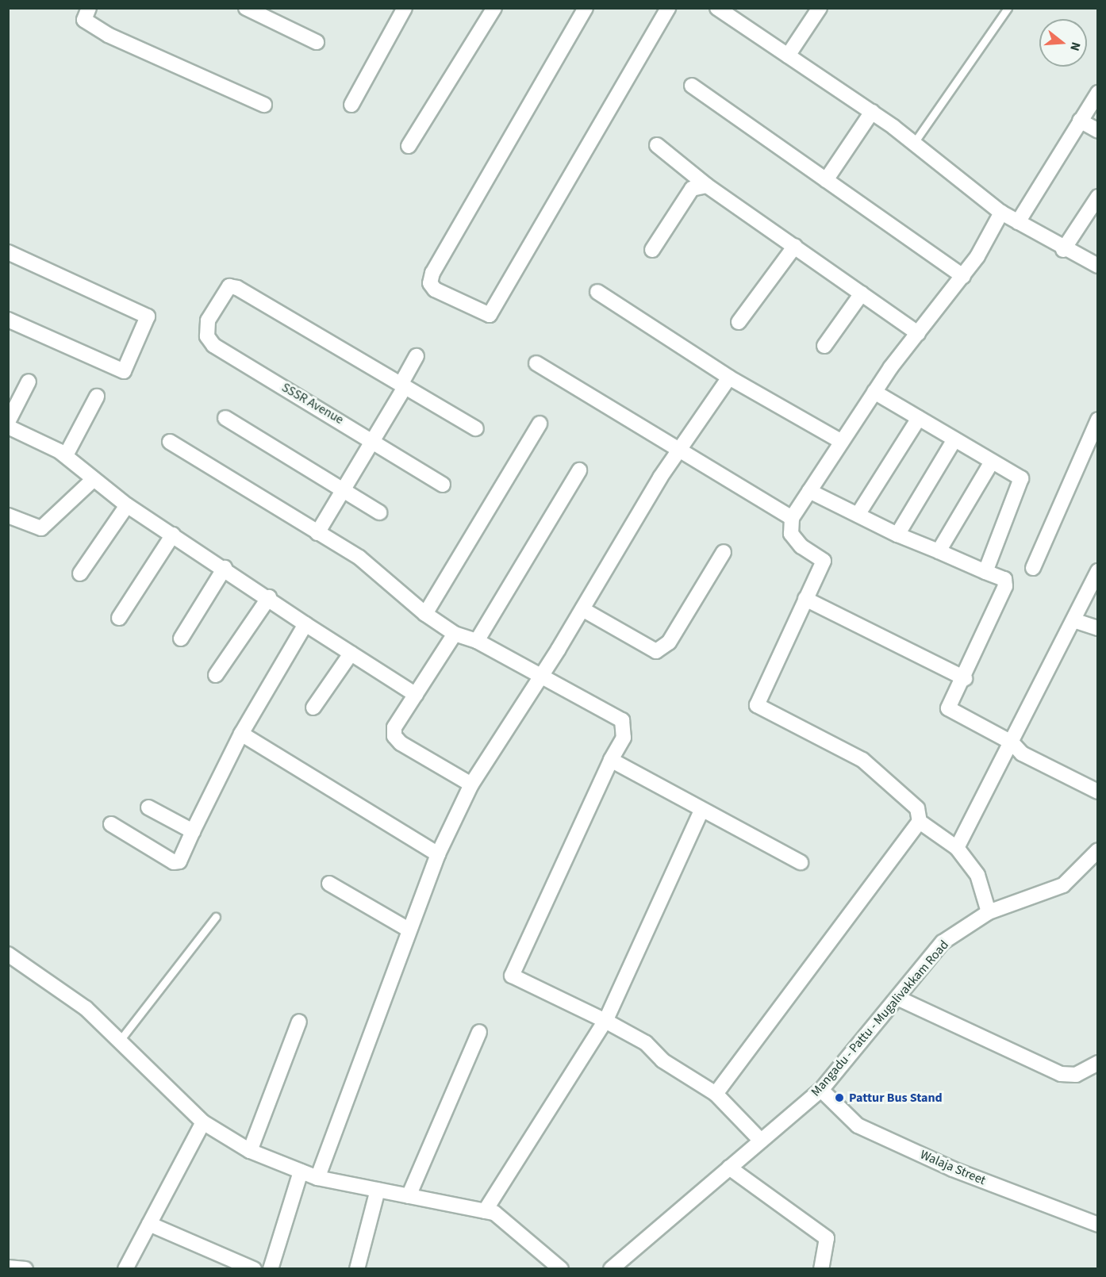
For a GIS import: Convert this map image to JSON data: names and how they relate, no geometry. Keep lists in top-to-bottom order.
{
  "streets": {
    "street": ["SSSR Avenue", "Mangadu - Pattu - Mugalivakkam Road", "Walaja Street"]
  },
  "crossings": [
    ["Mangadu - Pattu - Mugalivakkam Road", "Walaja Street"]
  ],
  "places": ["Pattur Bus Stand"],
  "north": "right"
}
